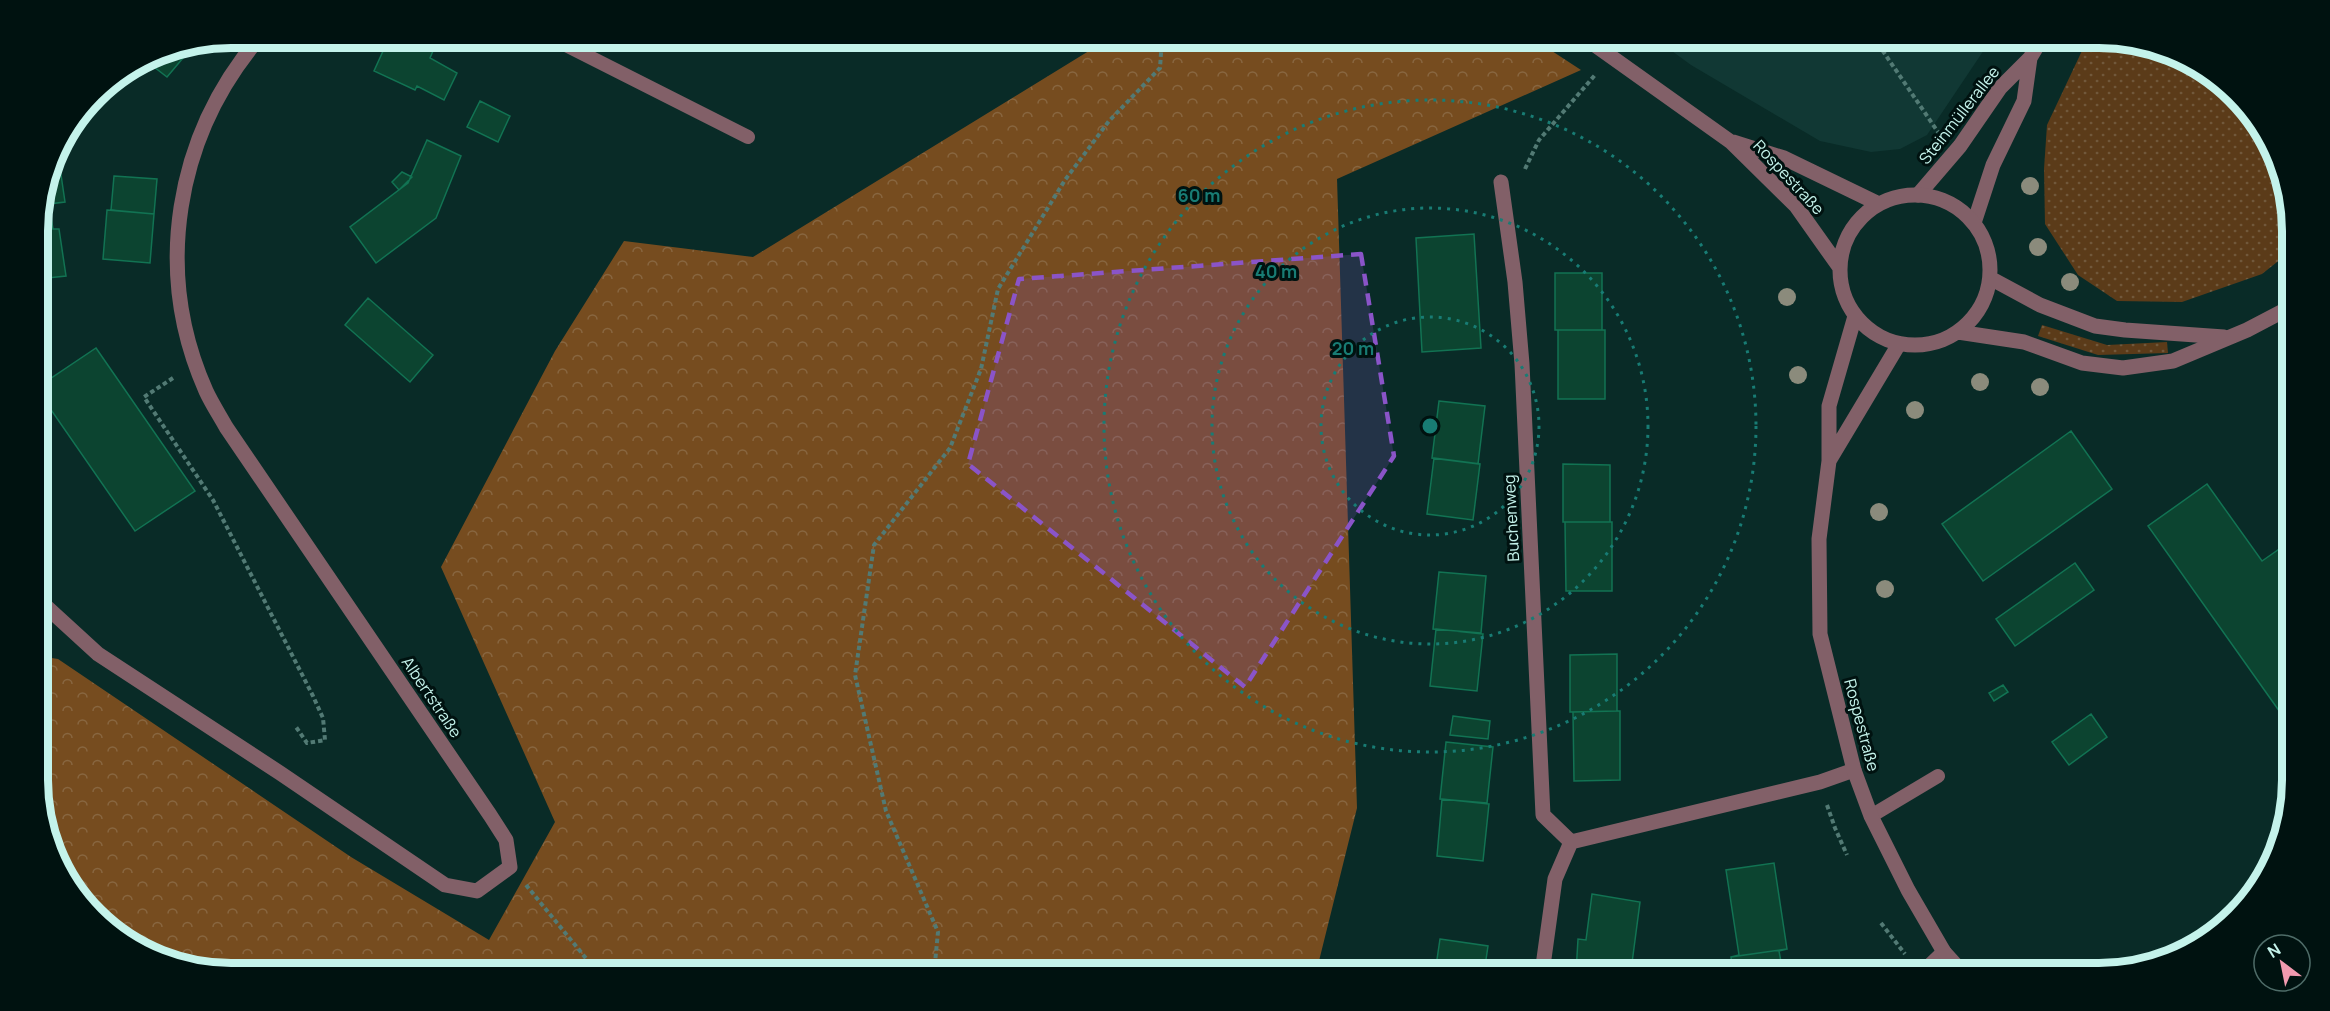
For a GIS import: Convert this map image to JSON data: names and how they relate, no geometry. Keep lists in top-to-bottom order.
{
  "streets": {
    "street": [
      "Steinmüllerallee",
      "Rospestraße",
      "Buchenweg",
      "Albertstraße"
    ]
  },
  "crossings": [
    ["Steinmüllerallee", "Rospestraße"]
  ],
  "north": "top left",
  "rings": ["60 m", "40 m", "20 m"]
}
